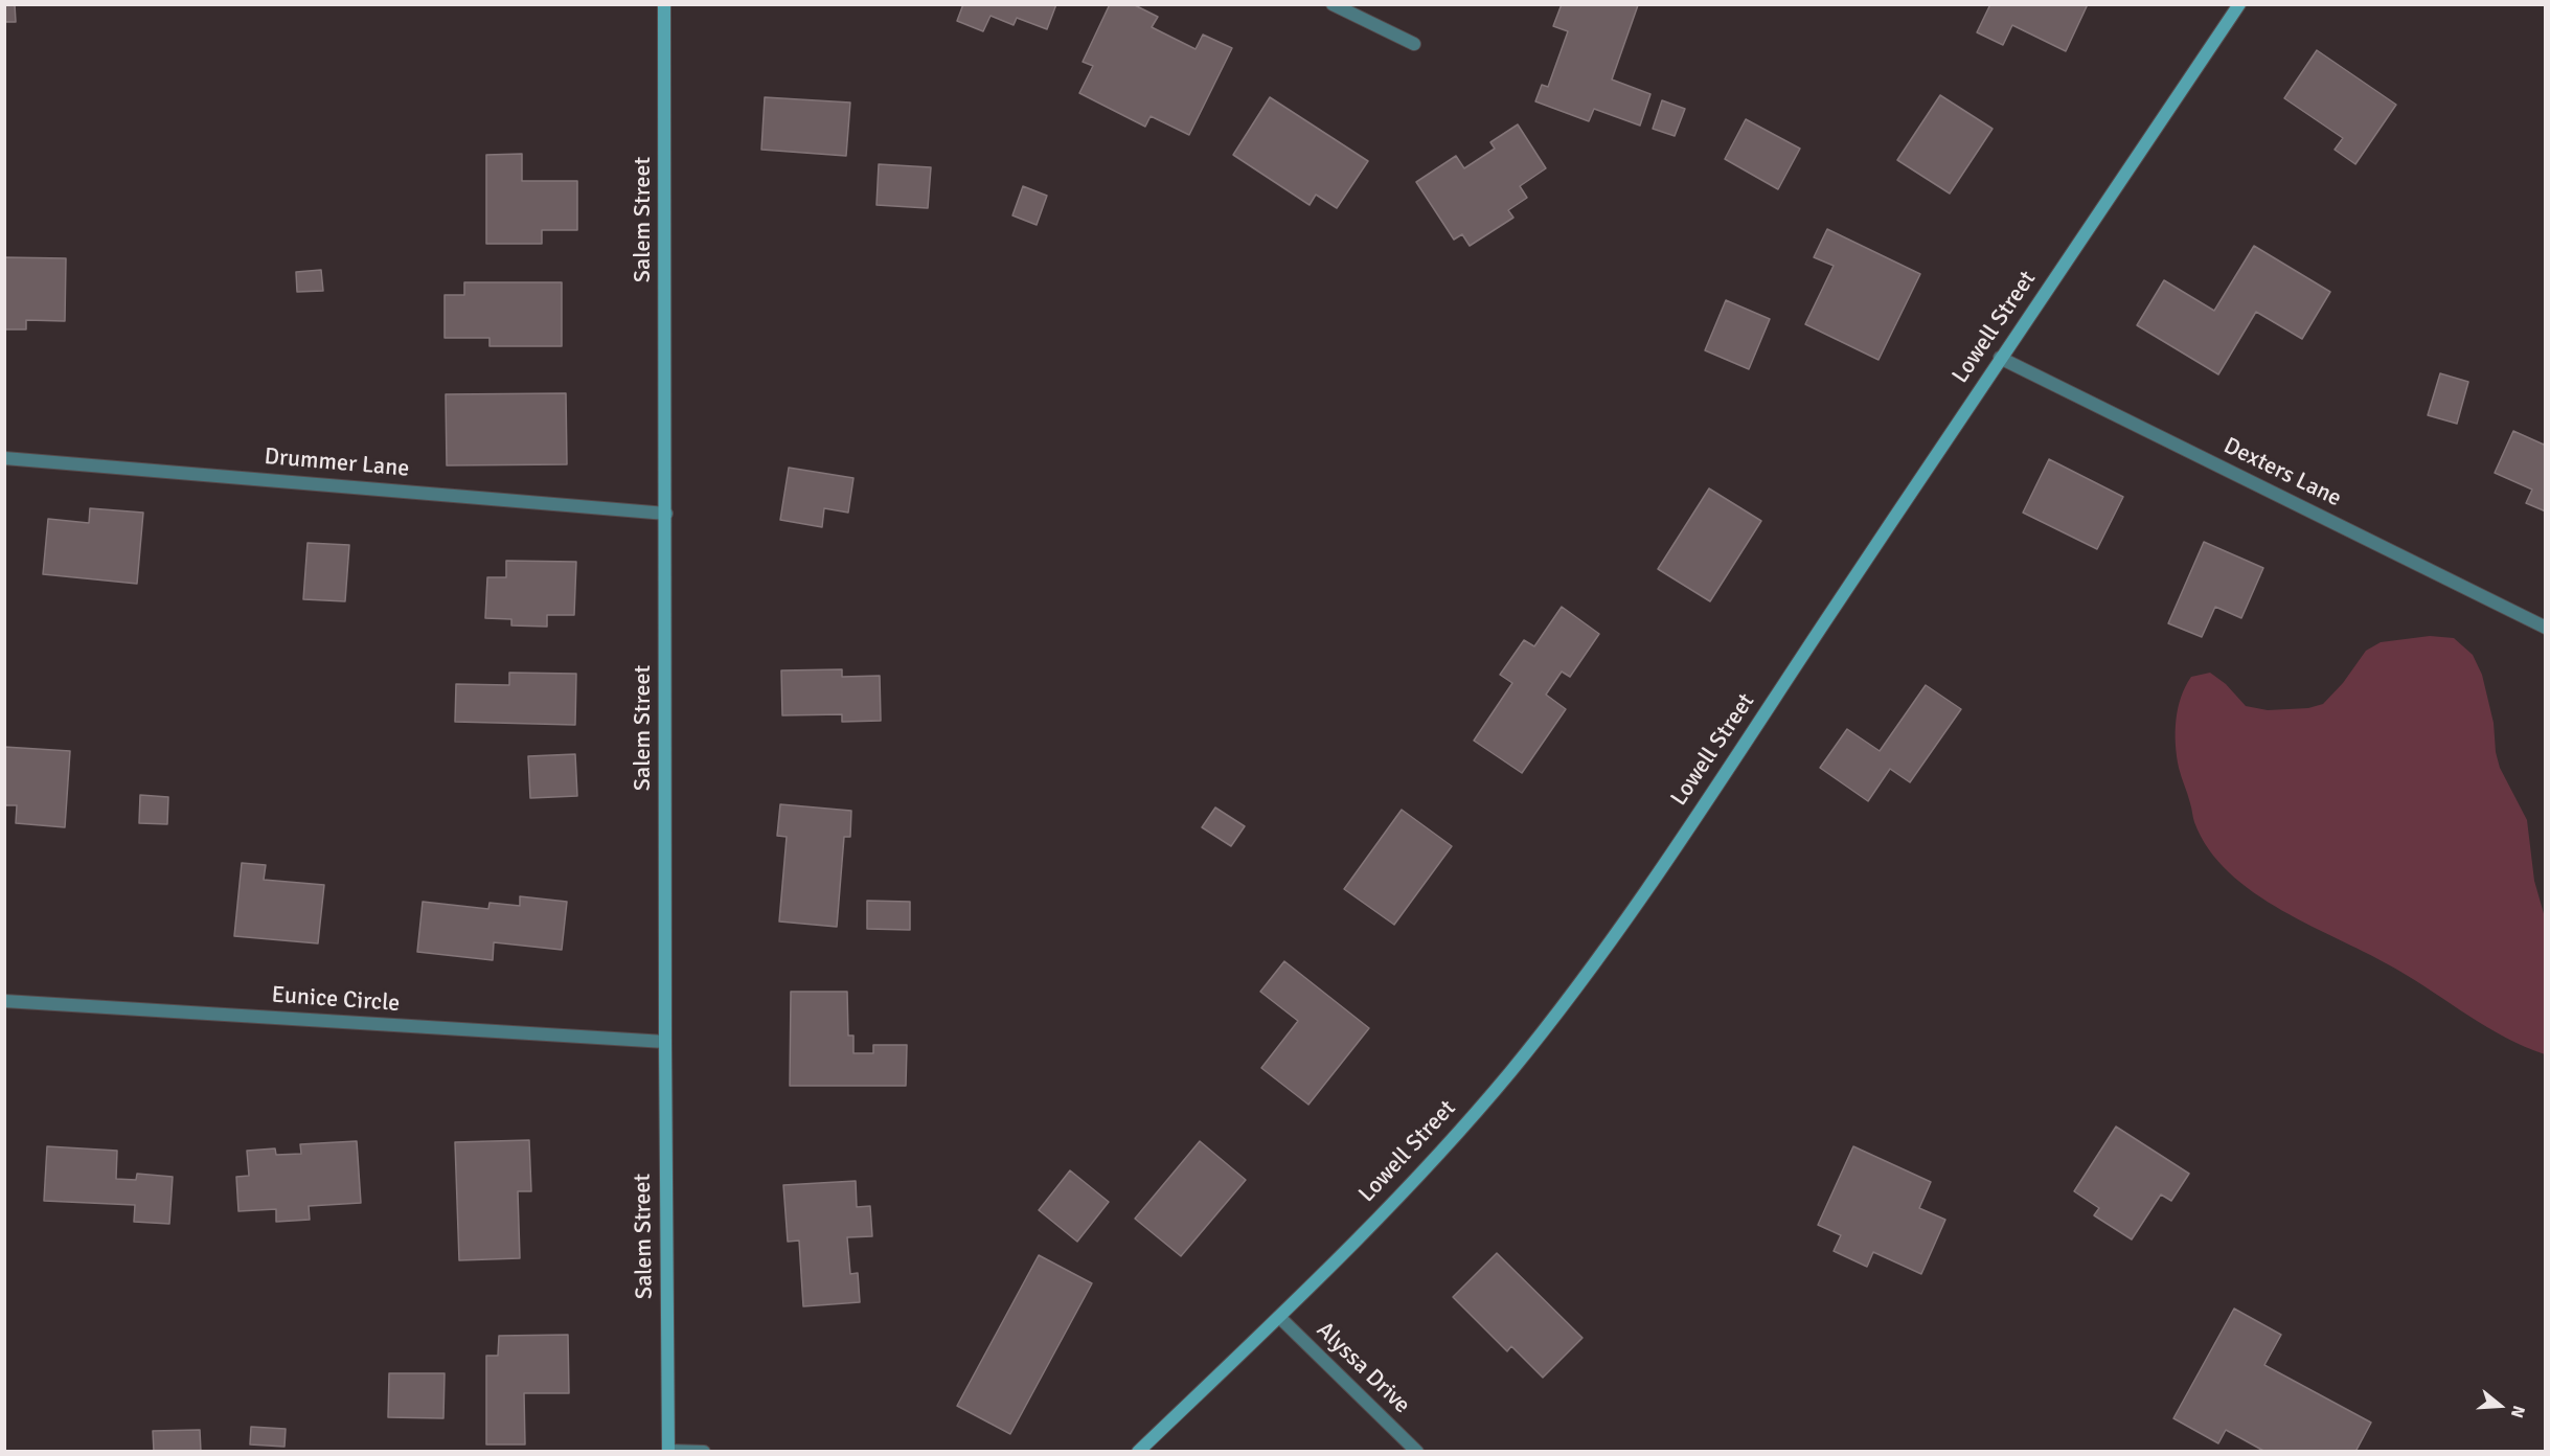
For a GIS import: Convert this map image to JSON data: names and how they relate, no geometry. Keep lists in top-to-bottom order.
{
  "streets": {
    "main road": ["Salem Street", "Lowell Street"],
    "street": [
      "Drummer Lane",
      "Dexters Lane",
      "Eunice Circle",
      "Alyssa Drive"
    ]
  },
  "crossings": [
    ["Salem Street", "Drummer Lane"],
    ["Salem Street", "Eunice Circle"],
    ["Lowell Street", "Dexters Lane"],
    ["Lowell Street", "Alyssa Drive"]
  ],
  "north": "right"
}
